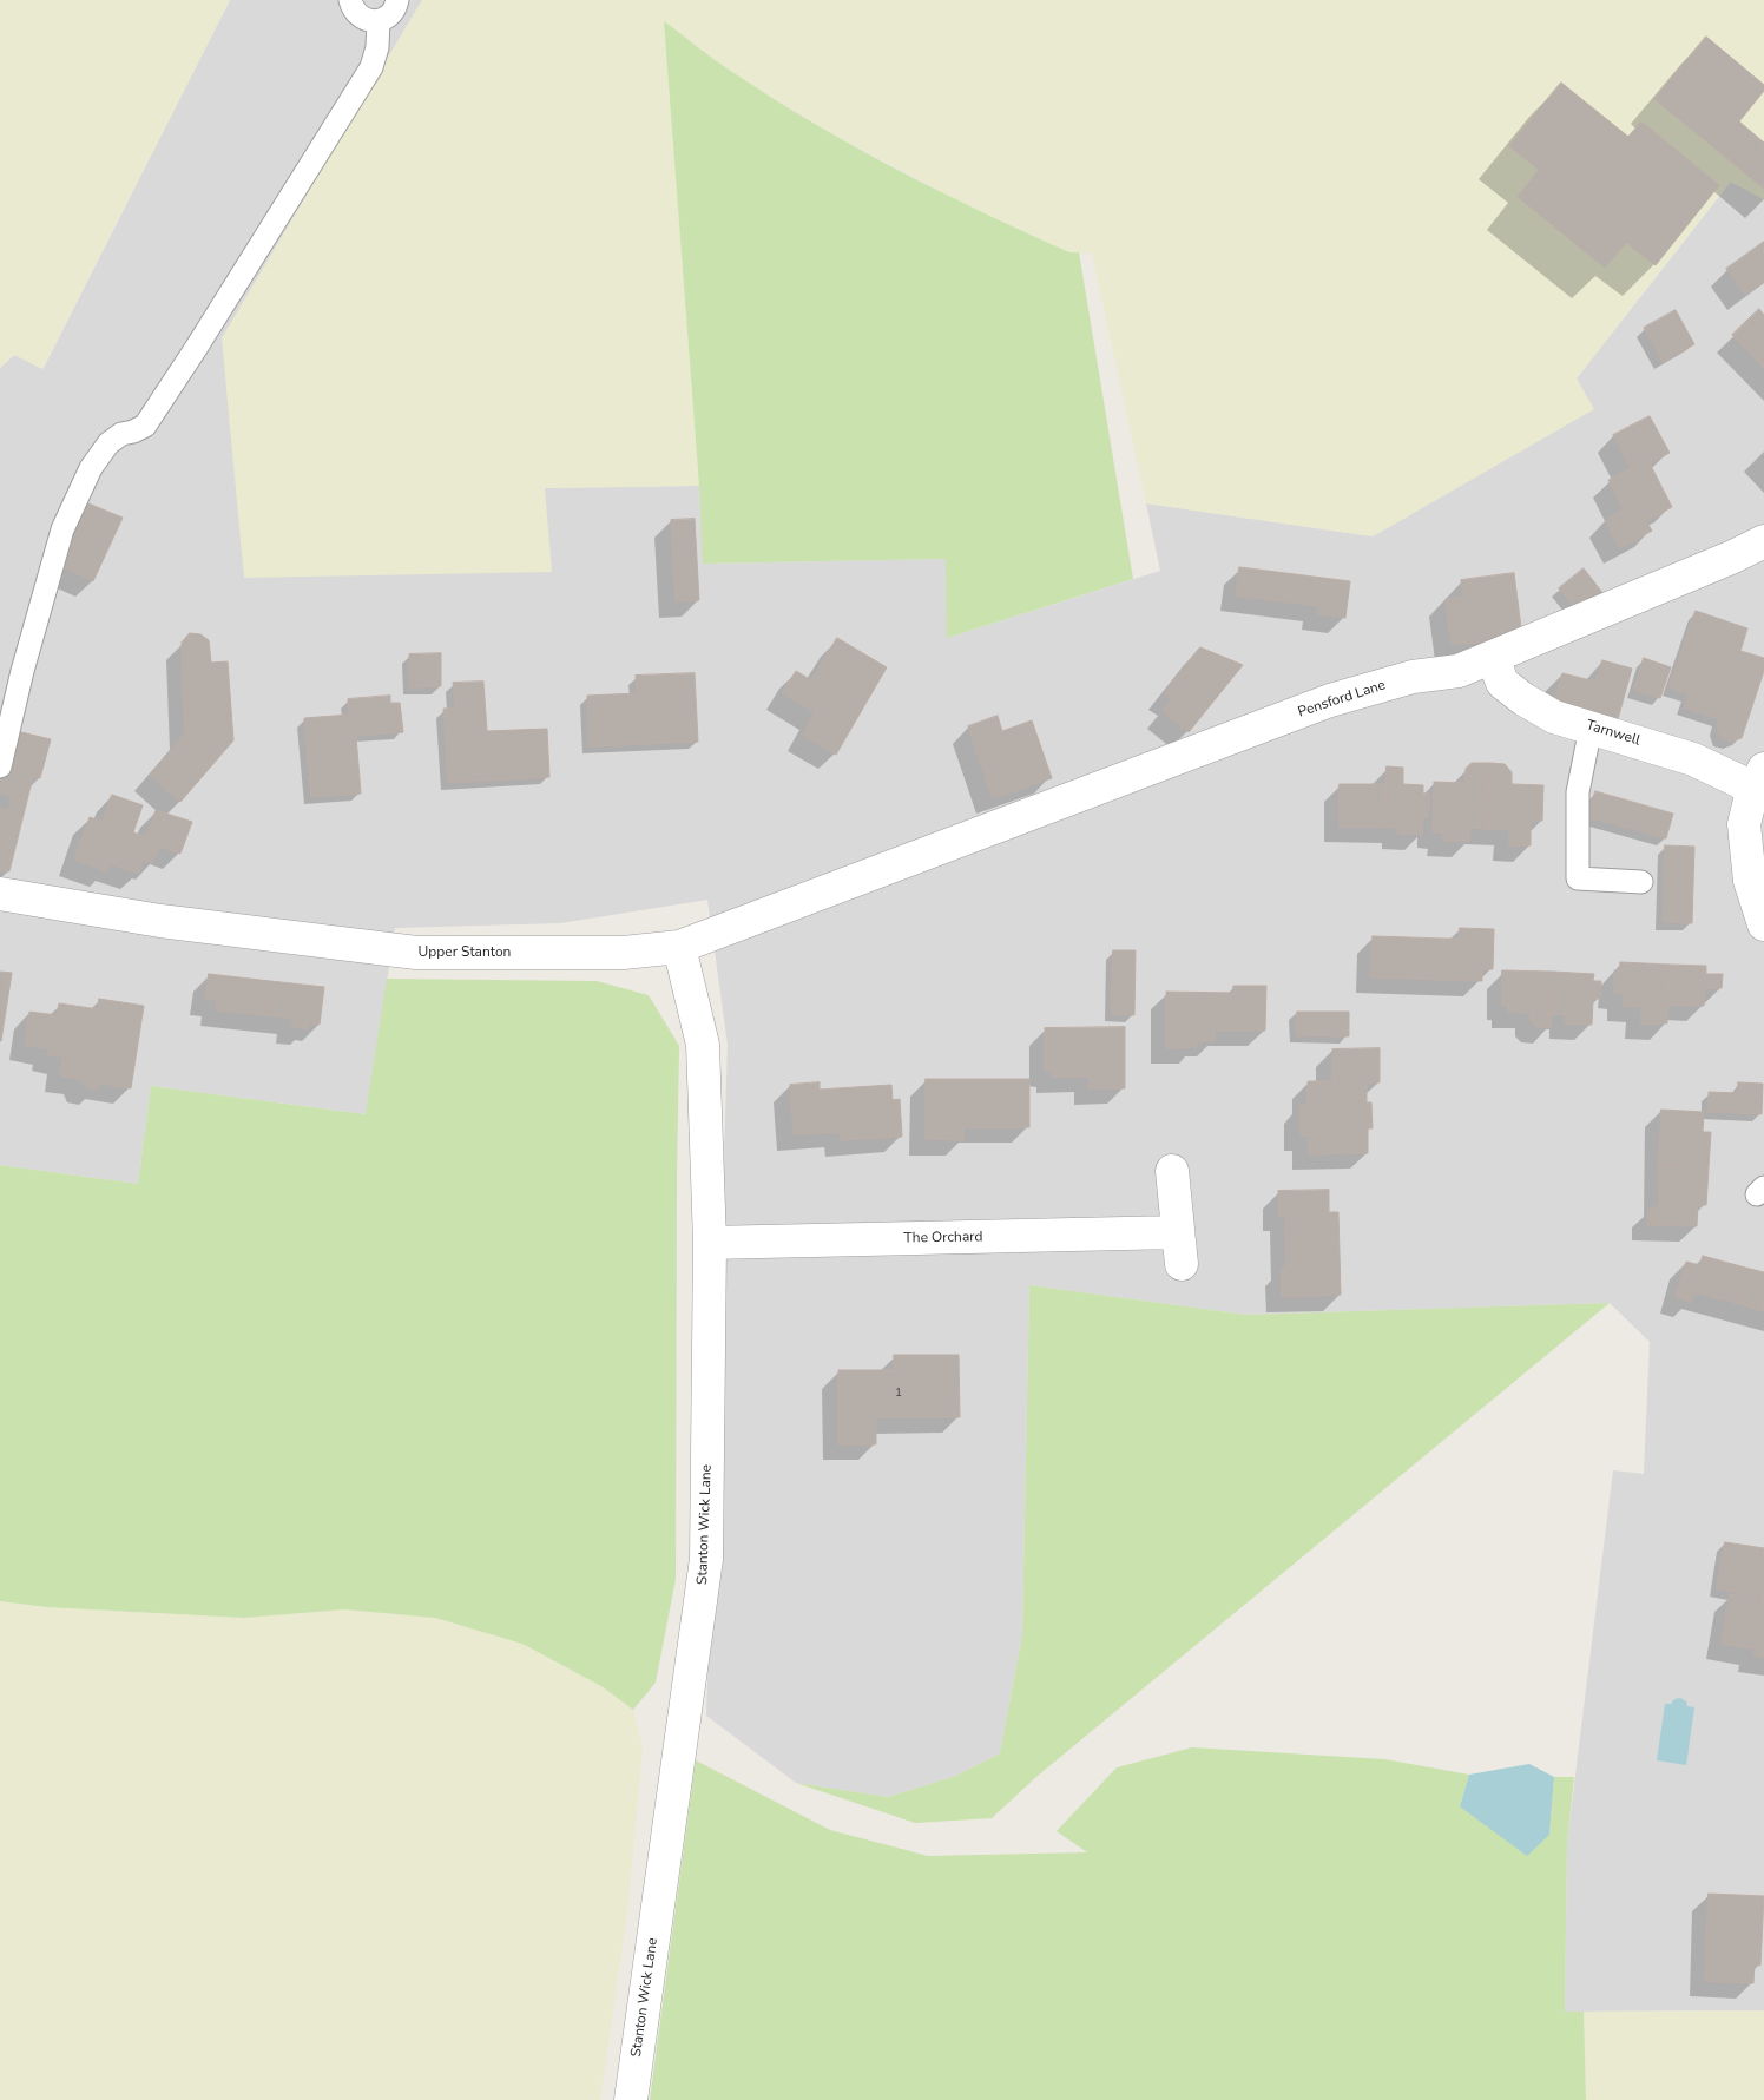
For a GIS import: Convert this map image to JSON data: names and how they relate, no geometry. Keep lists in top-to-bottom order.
{
  "streets": {
    "street": [
      "Pensford Lane",
      "Tarnwell",
      "Upper Stanton",
      "The Orchard",
      "Stanton Wick Lane"
    ]
  },
  "crossings": [
    ["Pensford Lane", "Tarnwell"],
    ["Pensford Lane", "Upper Stanton"],
    ["Upper Stanton", "Stanton Wick Lane"],
    ["The Orchard", "Stanton Wick Lane"]
  ],
  "house_numbers": ["1"]
}
